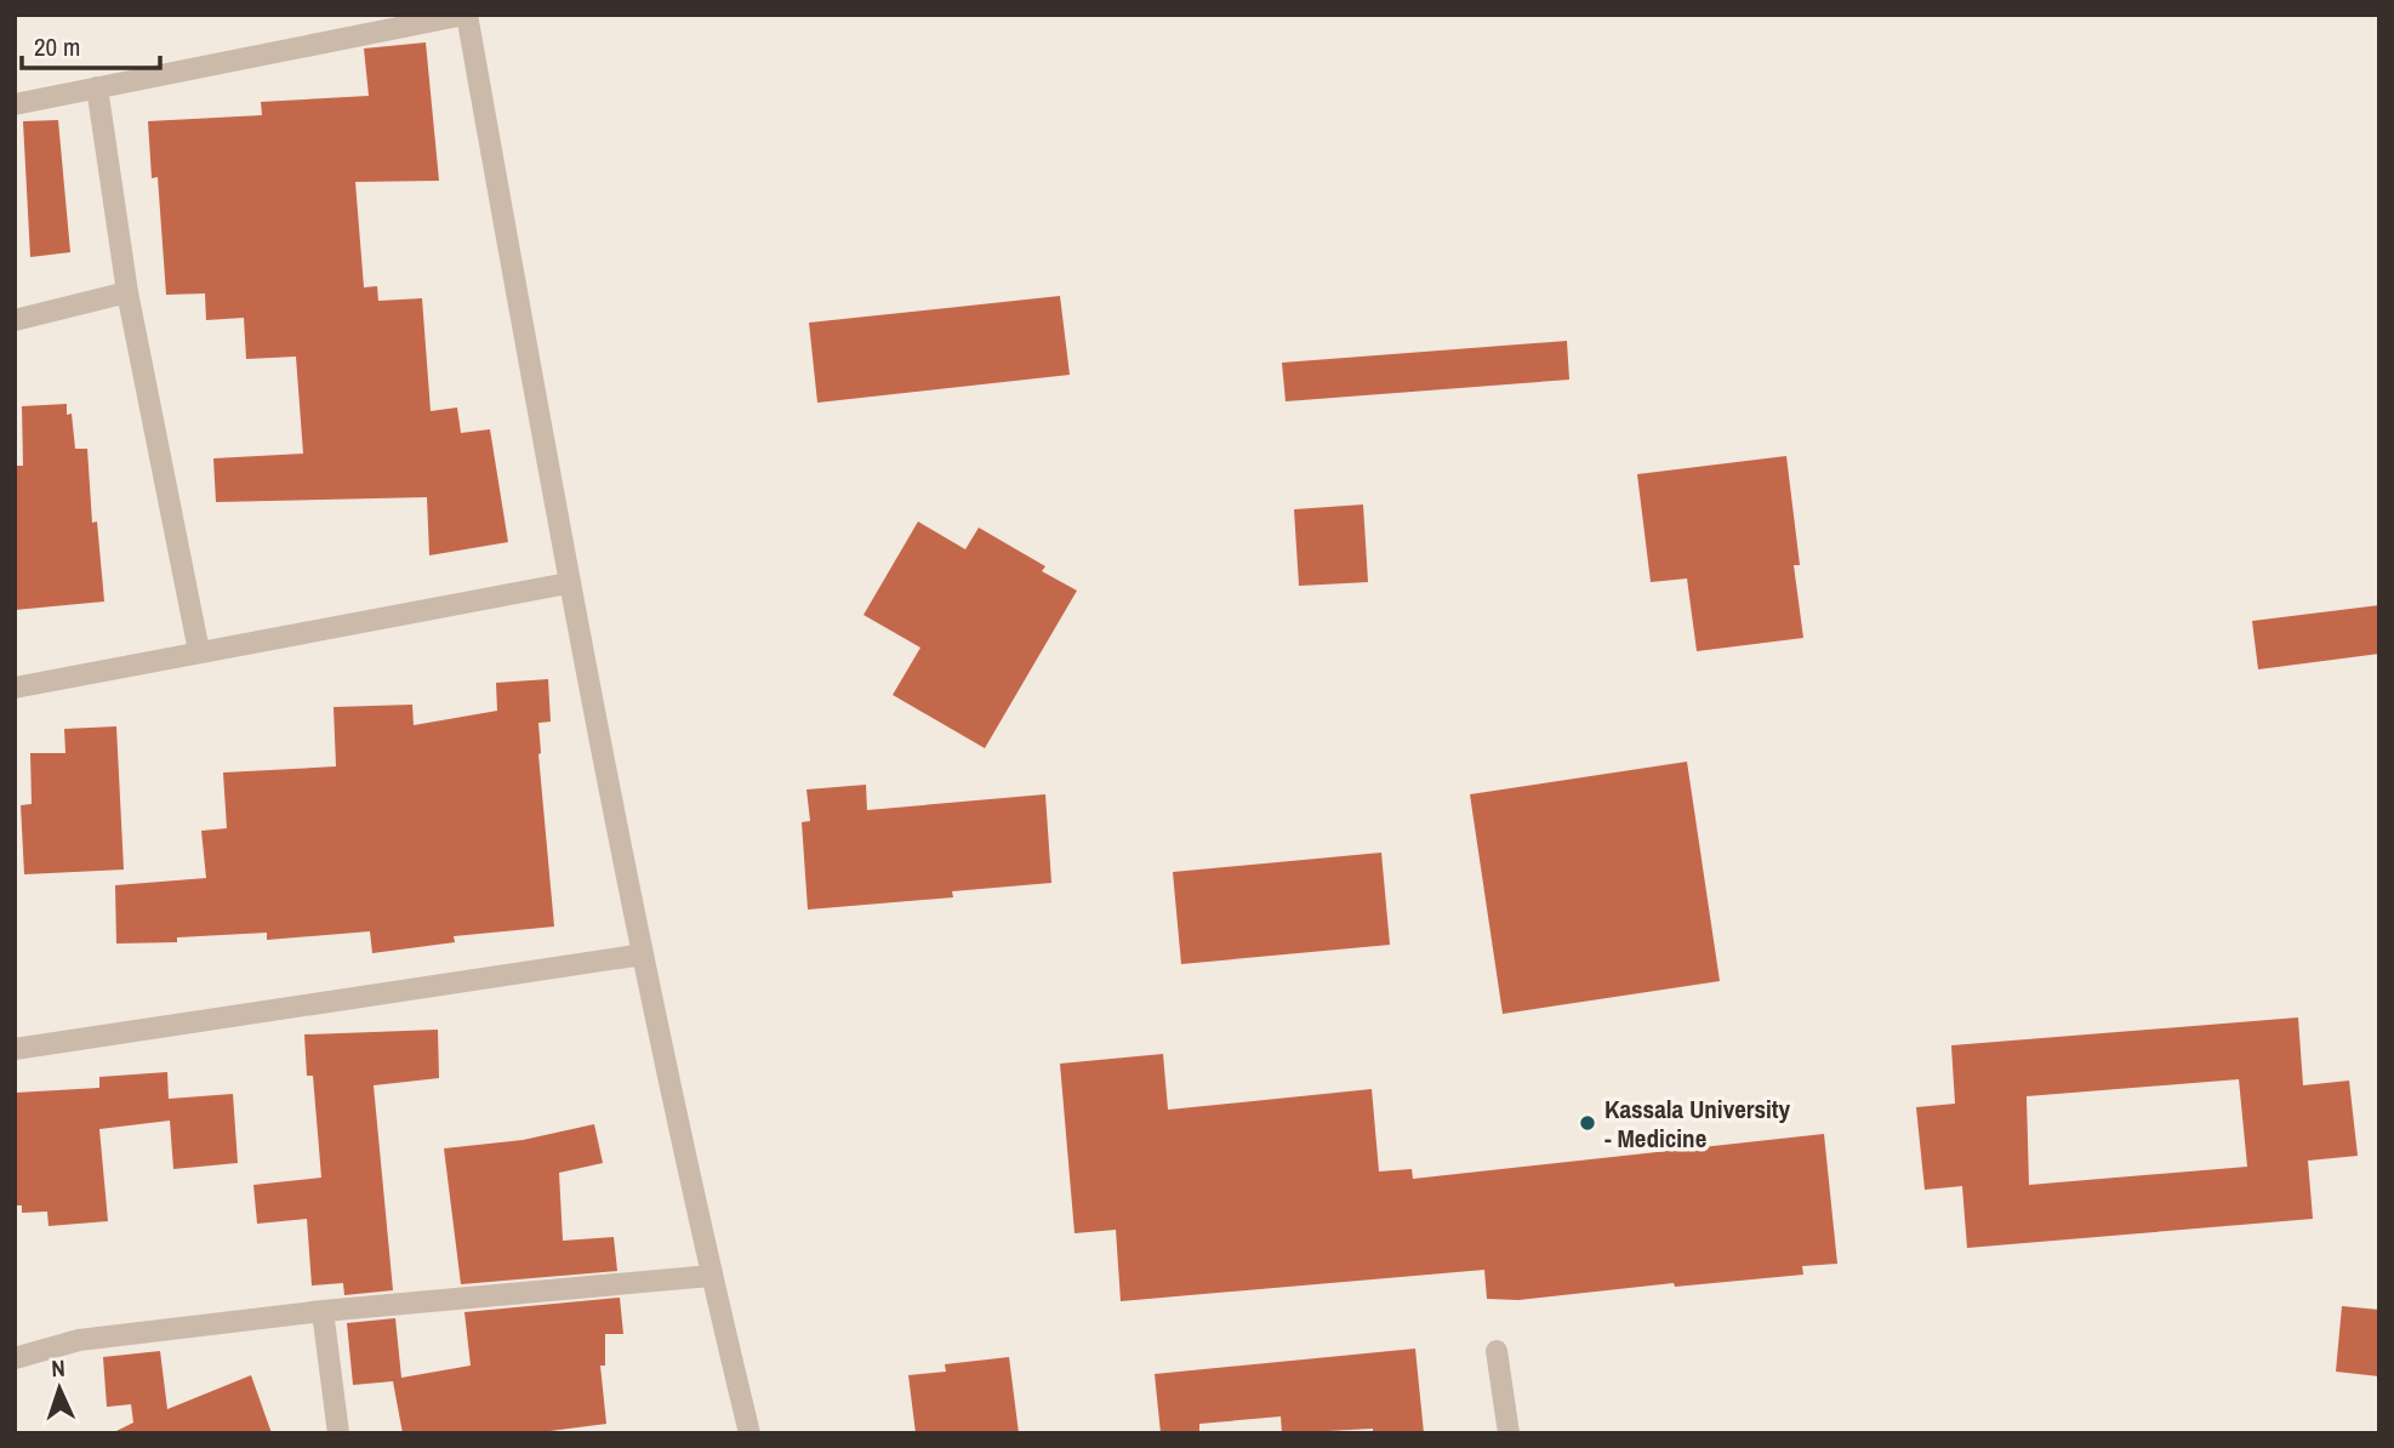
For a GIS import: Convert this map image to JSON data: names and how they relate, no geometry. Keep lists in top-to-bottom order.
{
  "places": ["Kassala University - Medicine"],
  "scale_bar": "20 m",
  "north": "top"
}
